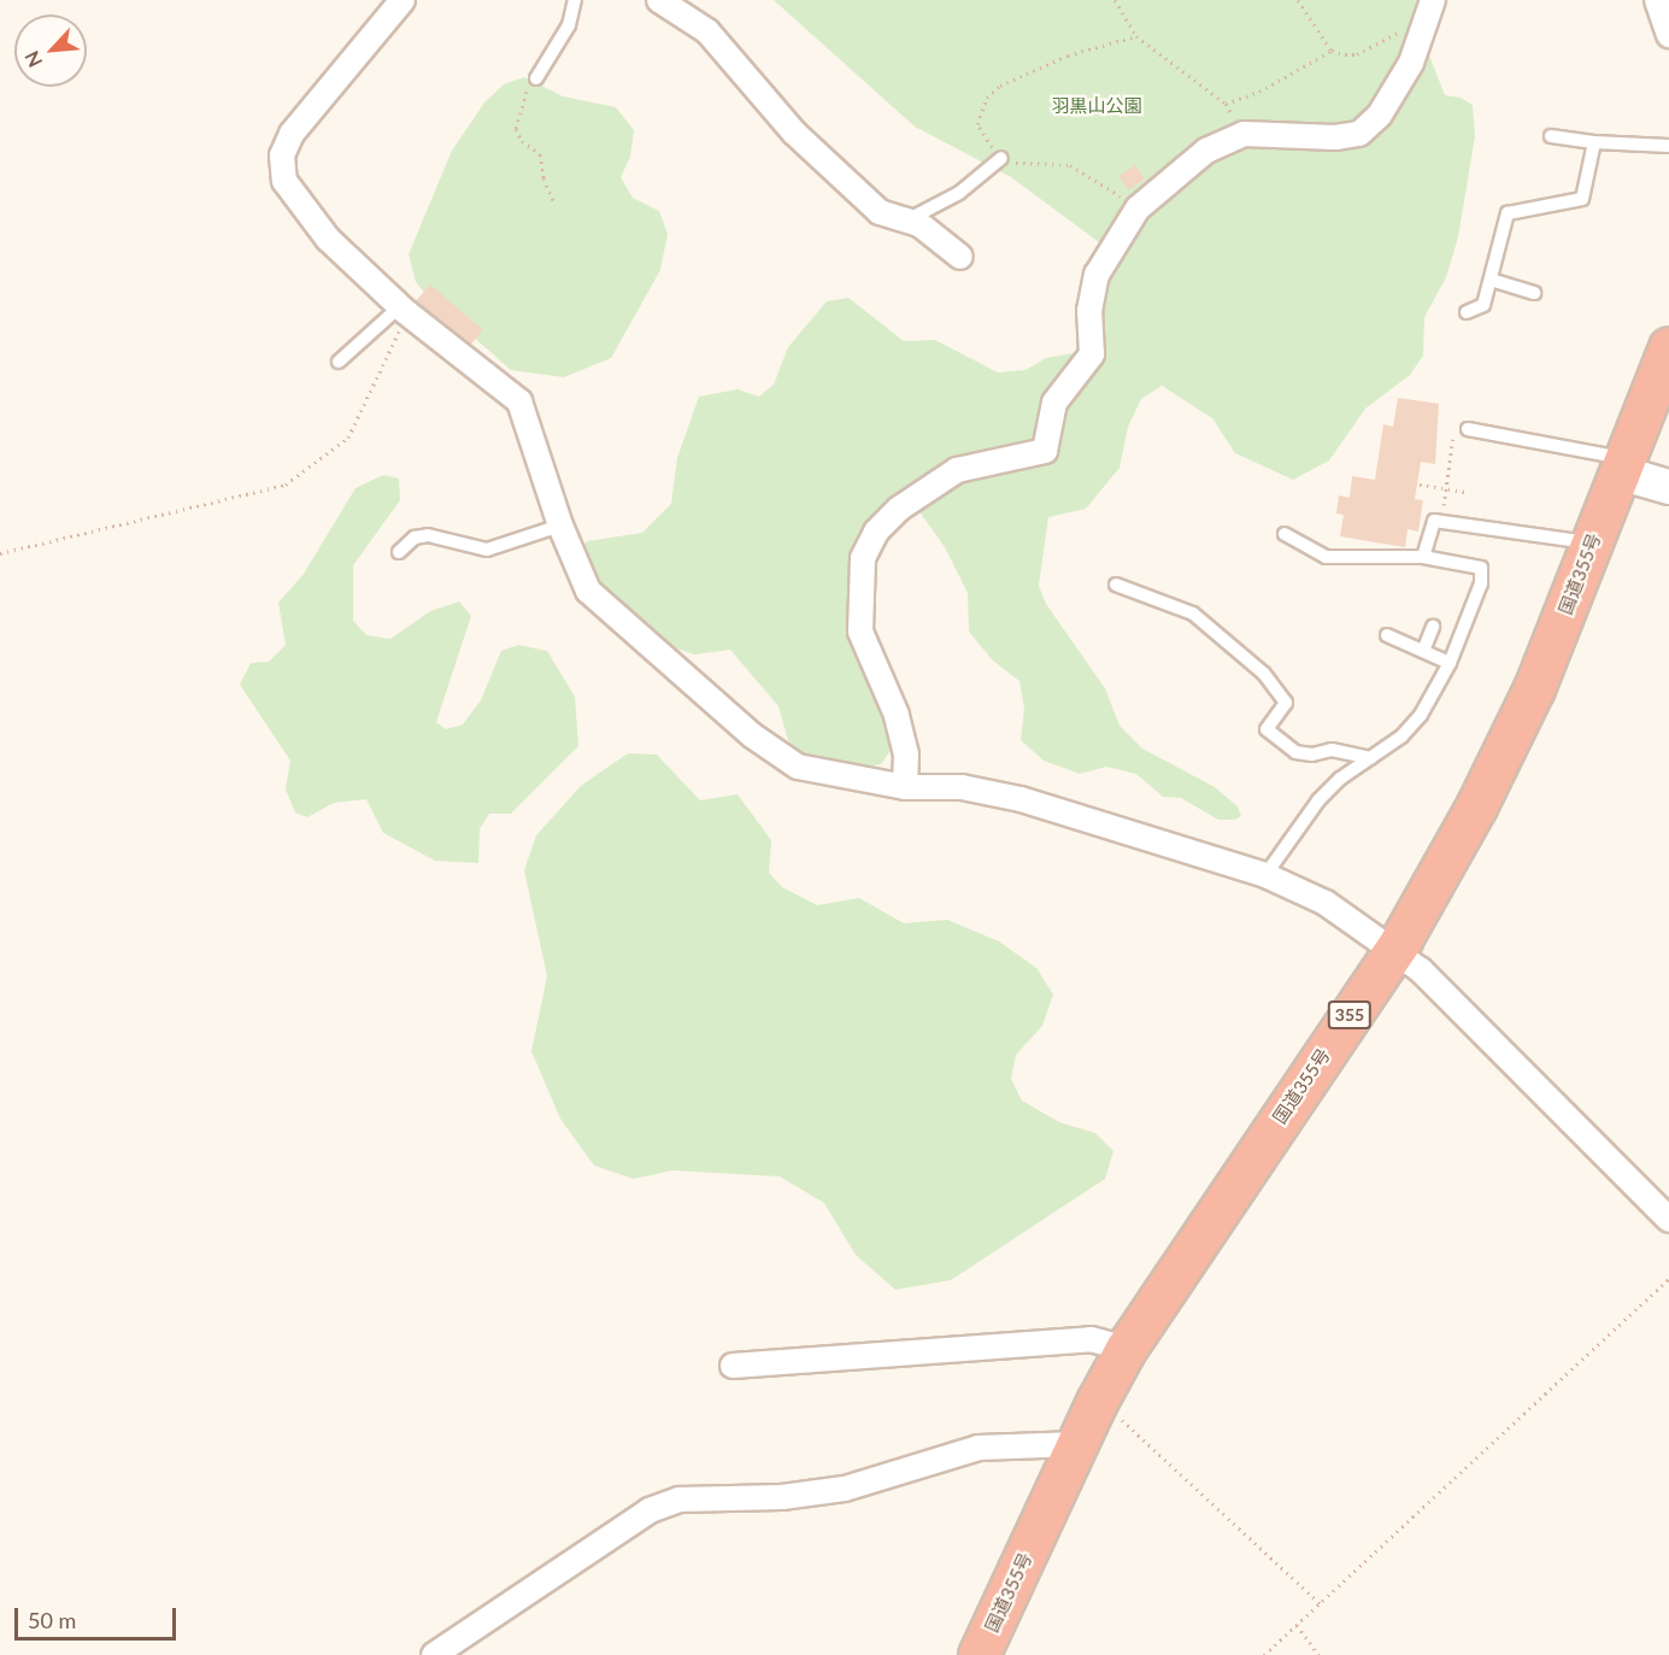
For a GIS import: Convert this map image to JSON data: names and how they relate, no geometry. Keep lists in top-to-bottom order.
{
  "streets": {
    "highway": ["国道355号", "355"]
  },
  "parks": ["羽黒山公園"],
  "scale_bar": "50 m",
  "north": "bottom left"
}
